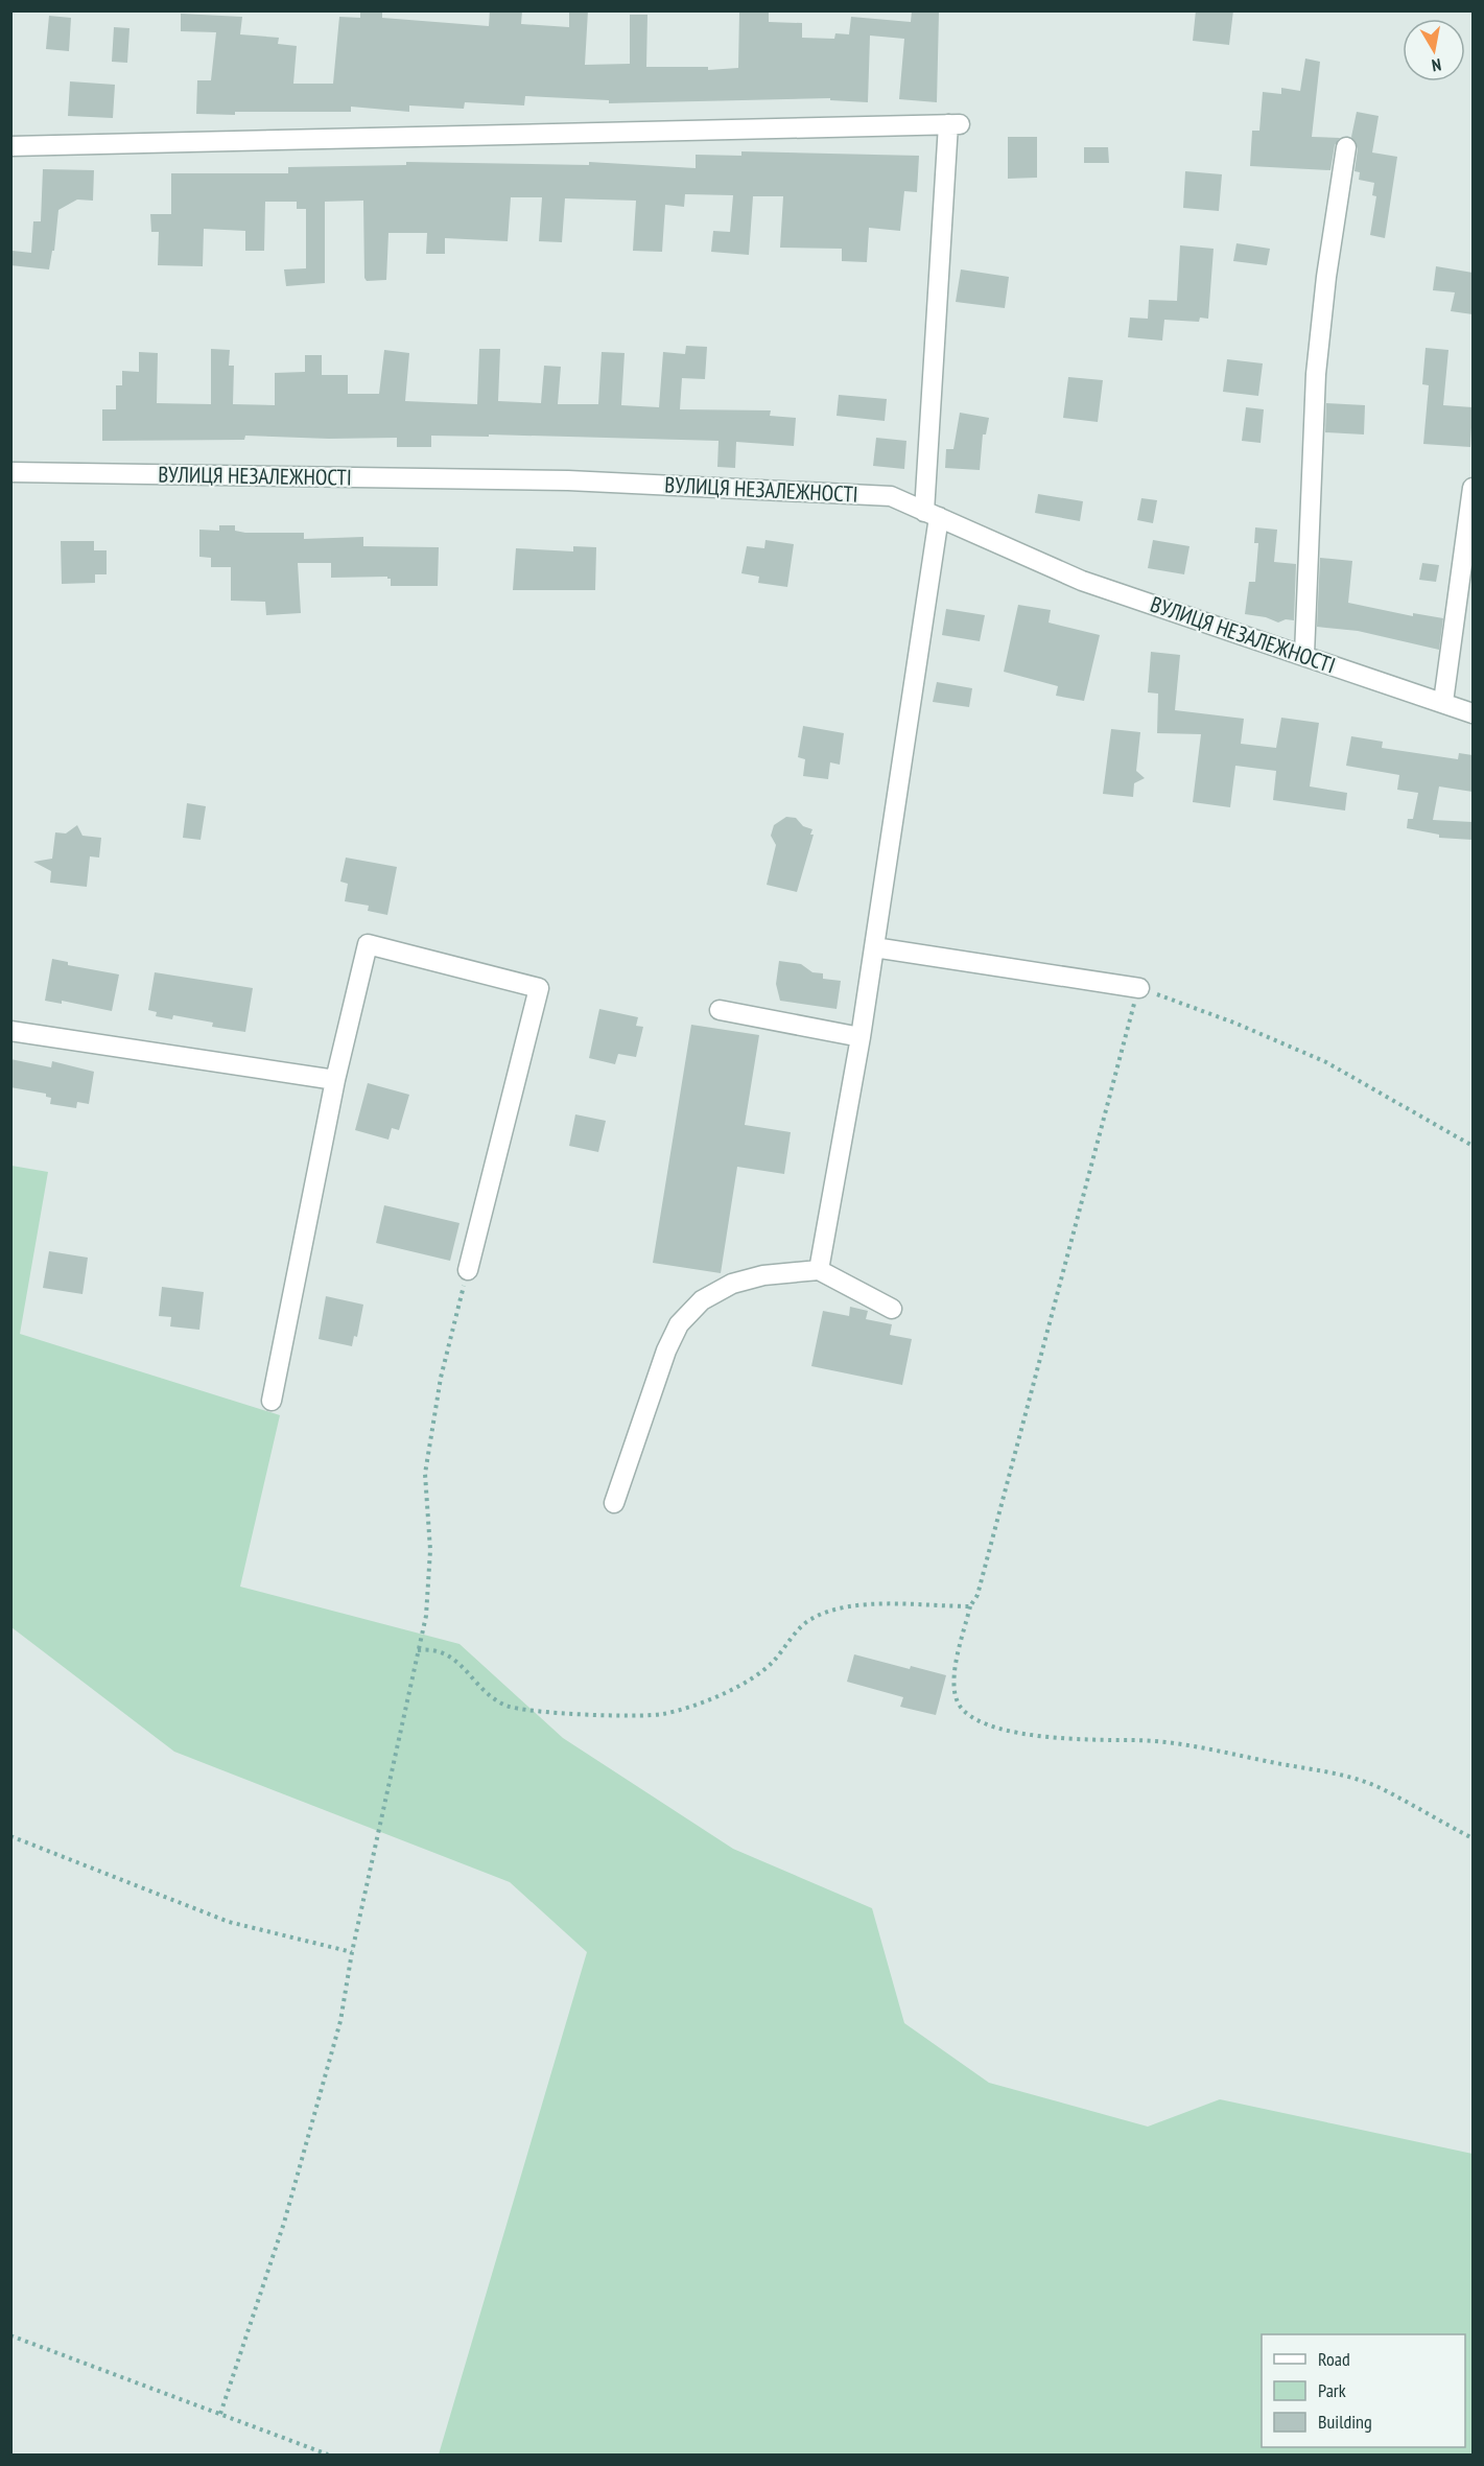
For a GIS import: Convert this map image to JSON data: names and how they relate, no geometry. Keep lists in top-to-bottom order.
{
  "streets": {
    "street": ["ВУЛИЦЯ НЕЗАЛЕЖНОСТІ"]
  },
  "legend": ["Road", "Park", "Building"],
  "north": "bottom"
}
